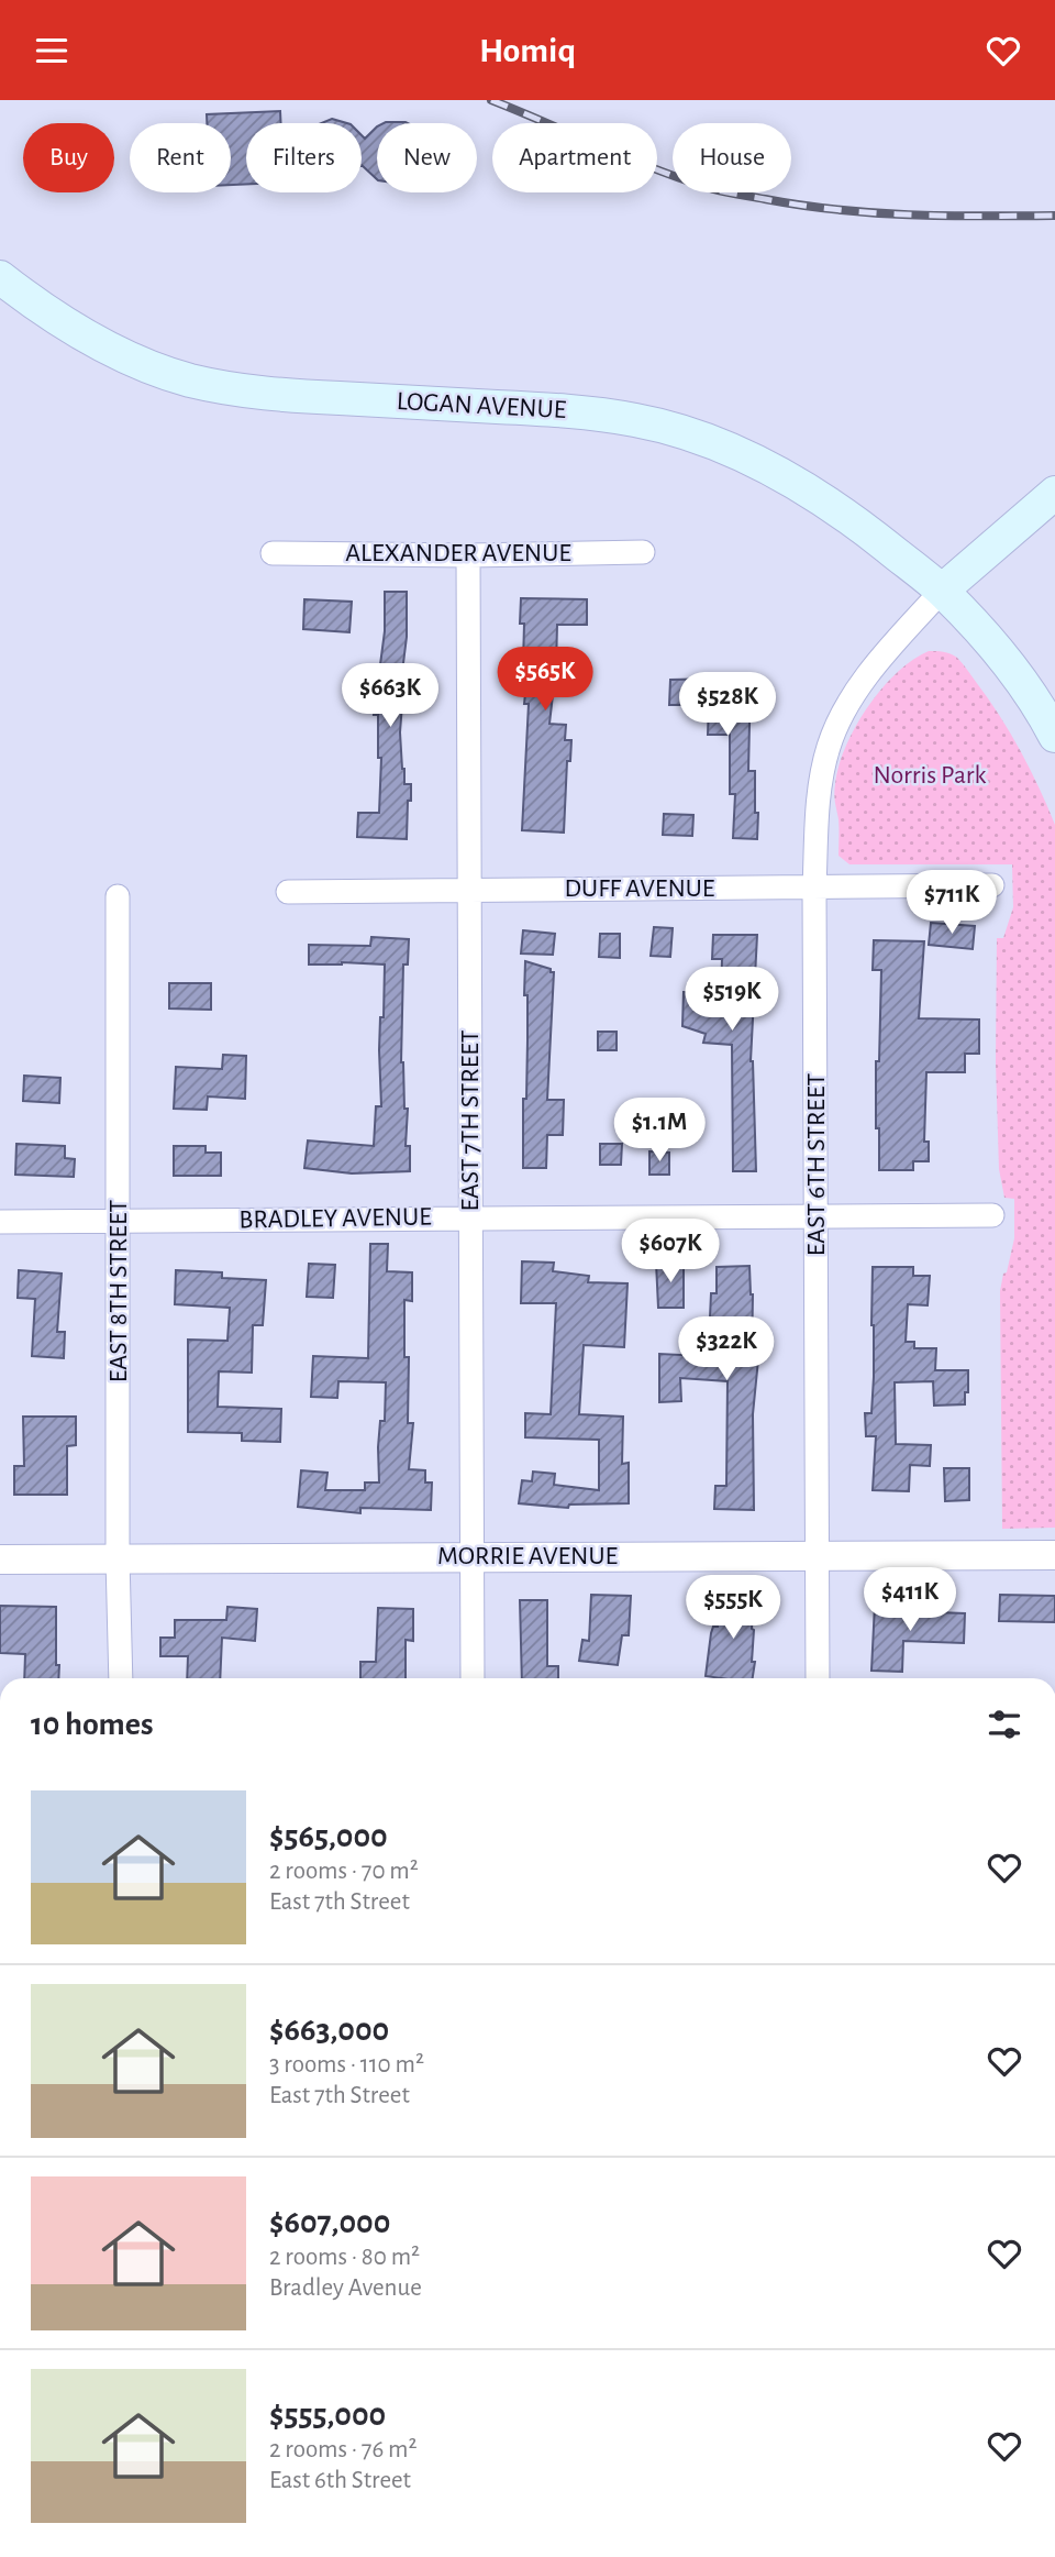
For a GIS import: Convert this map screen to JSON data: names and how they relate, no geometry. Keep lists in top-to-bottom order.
{
  "streets": {
    "main road": ["LOGAN AVENUE"],
    "street": [
      "ALEXANDER AVENUE",
      "DUFF AVENUE",
      "EAST 7TH STREET",
      "EAST 6TH STREET",
      "BRADLEY AVENUE",
      "EAST 8TH STREET",
      "MORRIE AVENUE"
    ]
  },
  "crossings": [
    ["LOGAN AVENUE", "EAST 6TH STREET"],
    ["ALEXANDER AVENUE", "EAST 7TH STREET"],
    ["DUFF AVENUE", "EAST 7TH STREET"],
    ["DUFF AVENUE", "EAST 6TH STREET"],
    ["EAST 7TH STREET", "BRADLEY AVENUE"],
    ["EAST 7TH STREET", "MORRIE AVENUE"],
    ["EAST 6TH STREET", "BRADLEY AVENUE"],
    ["EAST 6TH STREET", "MORRIE AVENUE"],
    ["BRADLEY AVENUE", "EAST 8TH STREET"],
    ["EAST 8TH STREET", "MORRIE AVENUE"]
  ],
  "parks": ["Norris Park"],
  "page": {
    "header": "Homiq",
    "chip": [
      "Buy",
      "Rent",
      "Filters",
      "New",
      "Apartment",
      "House"
    ],
    "price": [
      "$565K",
      "$663K",
      "$528K",
      "$711K",
      "$519K",
      "$1.1M",
      "$607K",
      "$322K",
      "$411K",
      "$555K"
    ],
    "heading": "10 homes",
    "list": [
      {
        "name": "$565,000",
        "note": "2 rooms · 70 m² · East 7th Street"
      },
      {
        "name": "$663,000",
        "note": "3 rooms · 110 m² · East 7th Street"
      },
      {
        "name": "$607,000",
        "note": "2 rooms · 80 m² · Bradley Avenue"
      },
      {
        "name": "$555,000",
        "note": "2 rooms · 76 m² · East 6th Street"
      }
    ]
  }
}
